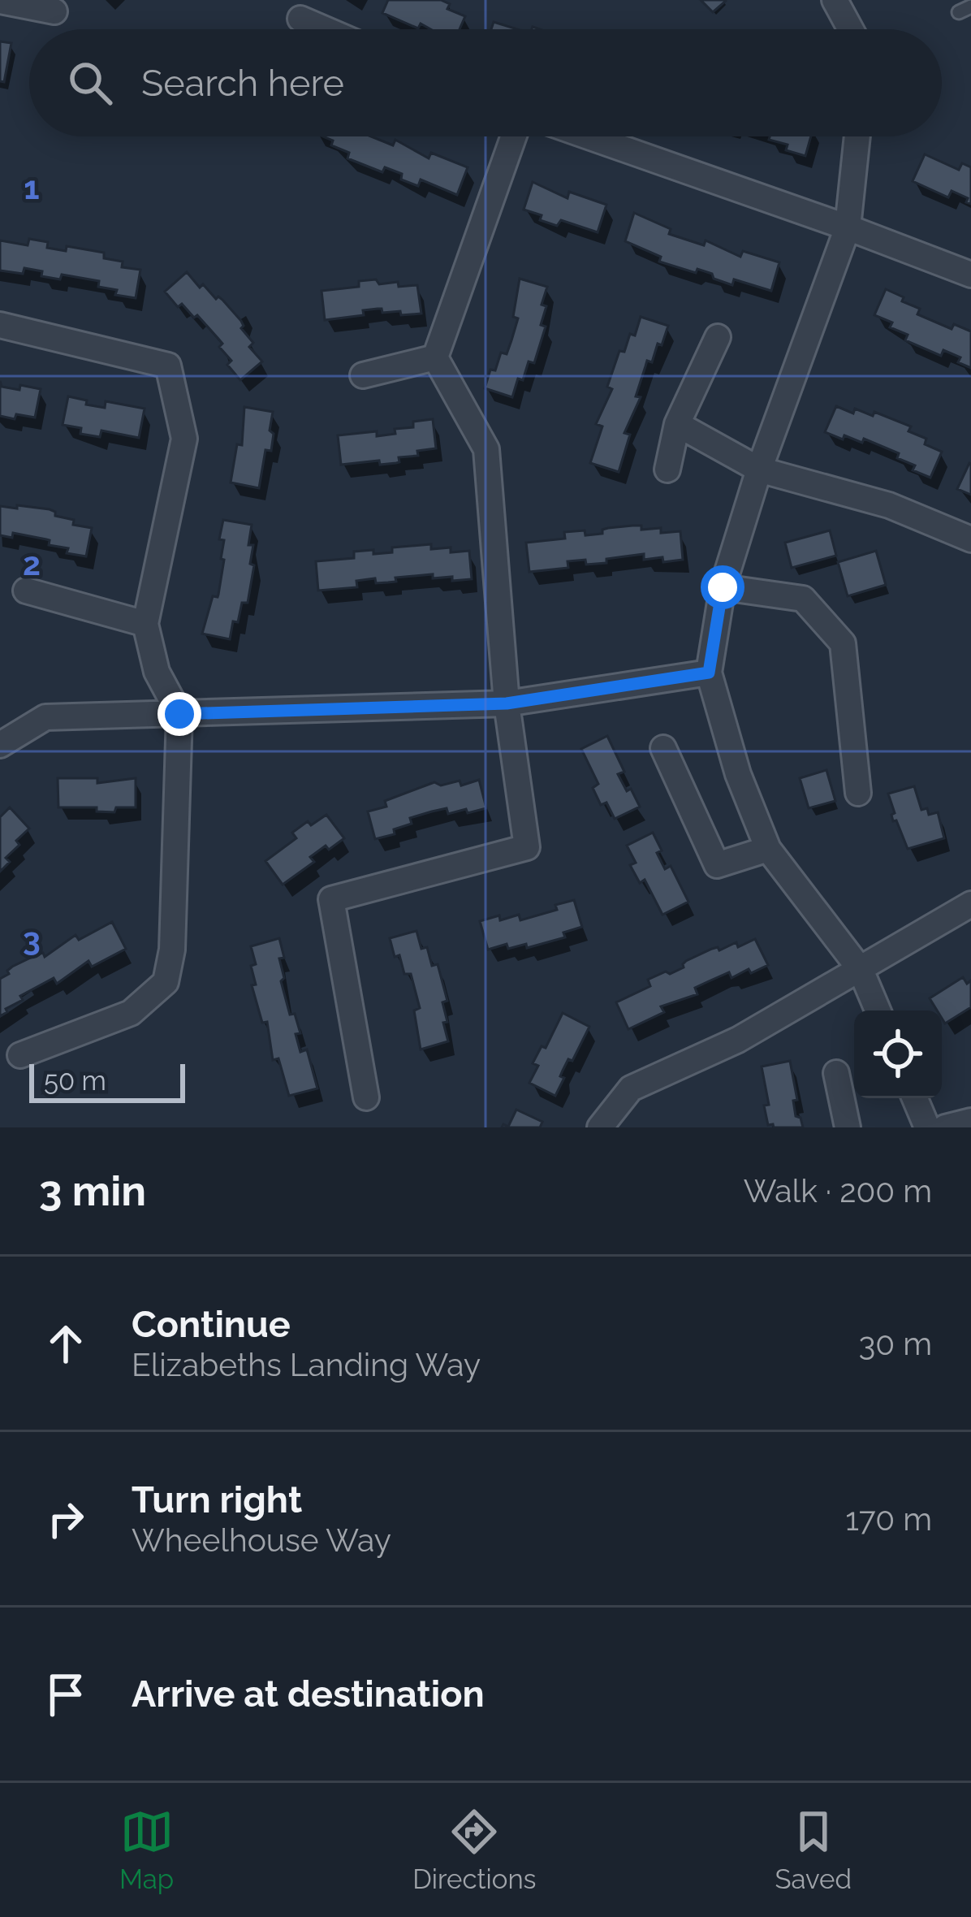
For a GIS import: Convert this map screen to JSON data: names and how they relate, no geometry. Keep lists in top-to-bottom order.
{
  "scale_bar": "50 m",
  "page": {
    "search": "Search here",
    "scale": "50 m",
    "heading": ["3 min", "Walk · 200 m"],
    "list": [
      ["Continue", "Elizabeths Landing Way", "30 m"],
      ["Turn right", "Wheelhouse Way", "170 m"],
      "Arrive at destination"
    ],
    "nav": ["Map", "Directions", "Saved"]
  },
  "grid": {
    "rows": ["1", "2", "3"]
  }
}
